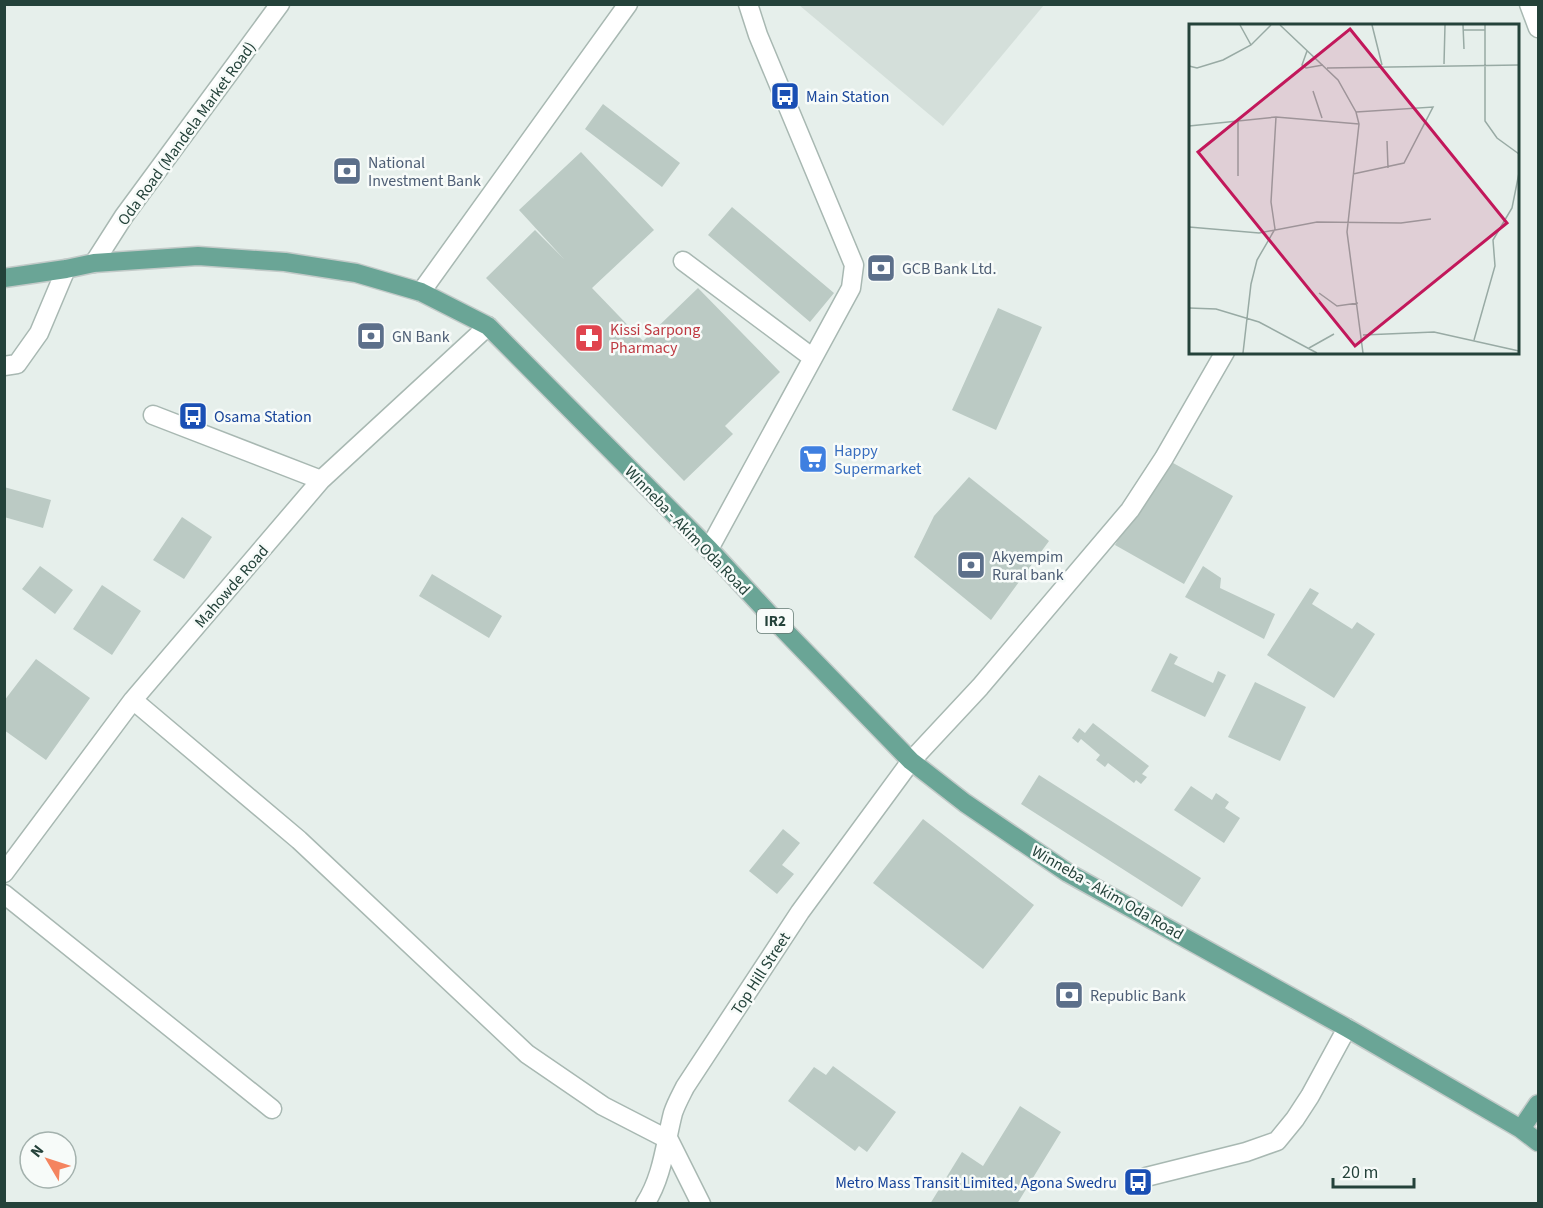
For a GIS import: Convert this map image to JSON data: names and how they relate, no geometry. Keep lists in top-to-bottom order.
{
  "streets": {
    "main road": ["Winneba - Akim Oda Road", "IR2"],
    "street": ["Oda Road (Mandela Market Road)", "Mahowde Road", "Top Hill Street"]
  },
  "crossings": [
    ["Oda Road (Mandela Market Road)", "Winneba - Akim Oda Road"],
    ["Winneba - Akim Oda Road", "Mahowde Road"],
    ["Winneba - Akim Oda Road", "Top Hill Street"]
  ],
  "places": {
    "bus stop": ["Main Station", "Osama Station", "Metro Mass Transit Limited, Agona Swedru"],
    "bank": [
      "National Investment Bank",
      "GCB Bank Ltd.",
      "GN Bank",
      "Akyempim Rural bank",
      "Republic Bank"
    ],
    "pharmacy": ["Kissi Sarpong Pharmacy"],
    "supermarket": ["Happy Supermarket"]
  },
  "scale_bar": "20 m",
  "north": "top left"
}
